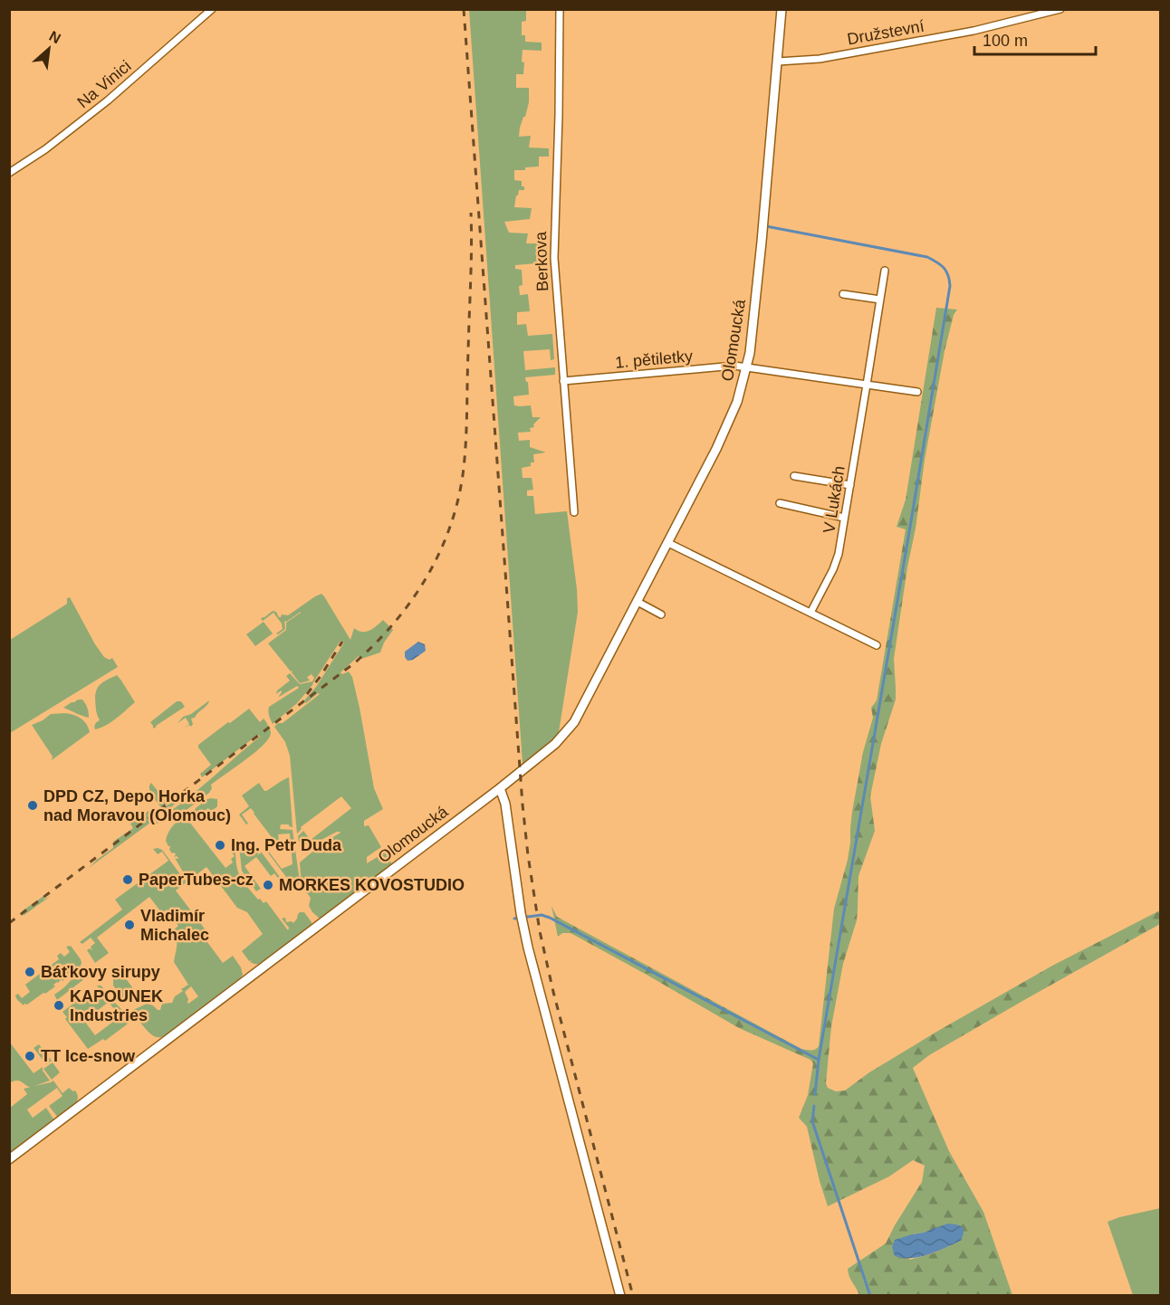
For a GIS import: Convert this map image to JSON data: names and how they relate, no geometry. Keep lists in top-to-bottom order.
{
  "streets": {
    "street": [
      "Družstevní",
      "Na Vinici",
      "Berkova",
      "Olomoucká",
      "1. pětiletky",
      "V Lukách"
    ]
  },
  "crossings": [
    ["Družstevní", "Olomoucká"],
    ["Berkova", "1. pětiletky"],
    ["Olomoucká", "1. pětiletky"]
  ],
  "places": [
    "DPD CZ, Depo Horka nad Moravou (Olomouc)",
    "Ing. Petr Duda",
    "PaperTubes-cz",
    "MORKES KOVOSTUDIO",
    "Vladimír Michalec",
    "Báťkovy sirupy",
    "KAPOUNEK Industries",
    "TT Ice-snow"
  ],
  "scale_bar": "100 m",
  "north": "top right"
}
